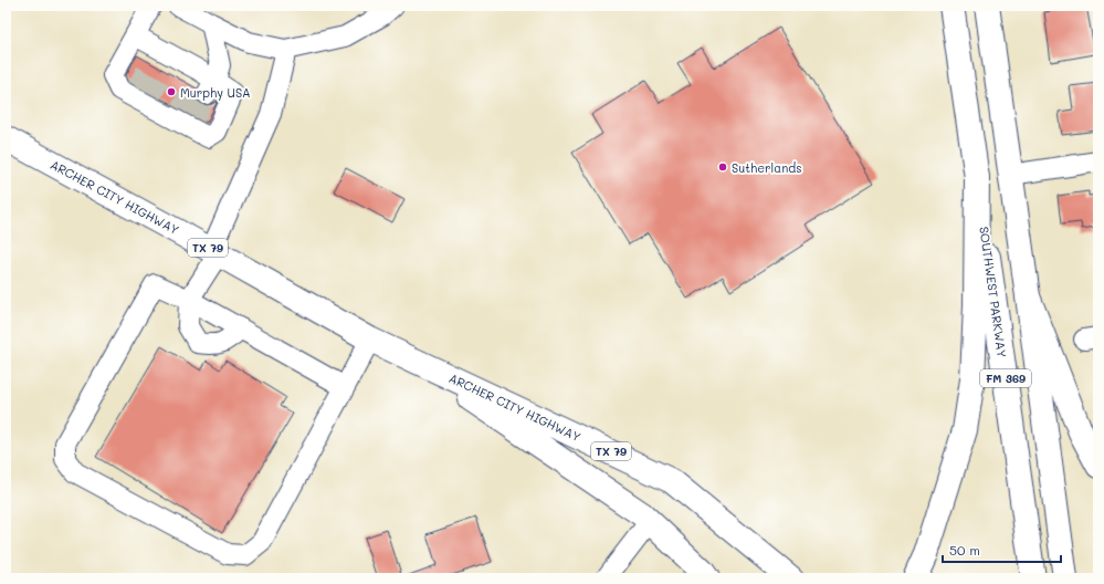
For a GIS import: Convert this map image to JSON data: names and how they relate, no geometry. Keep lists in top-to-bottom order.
{
  "streets": {
    "main road": [
      "ARCHER CITY HIGHWAY",
      "TX 79",
      "SOUTHWEST PARKWAY",
      "FM 369"
    ]
  },
  "places": ["Murphy USA", "Sutherlands"],
  "scale_bar": "50 m"
}
